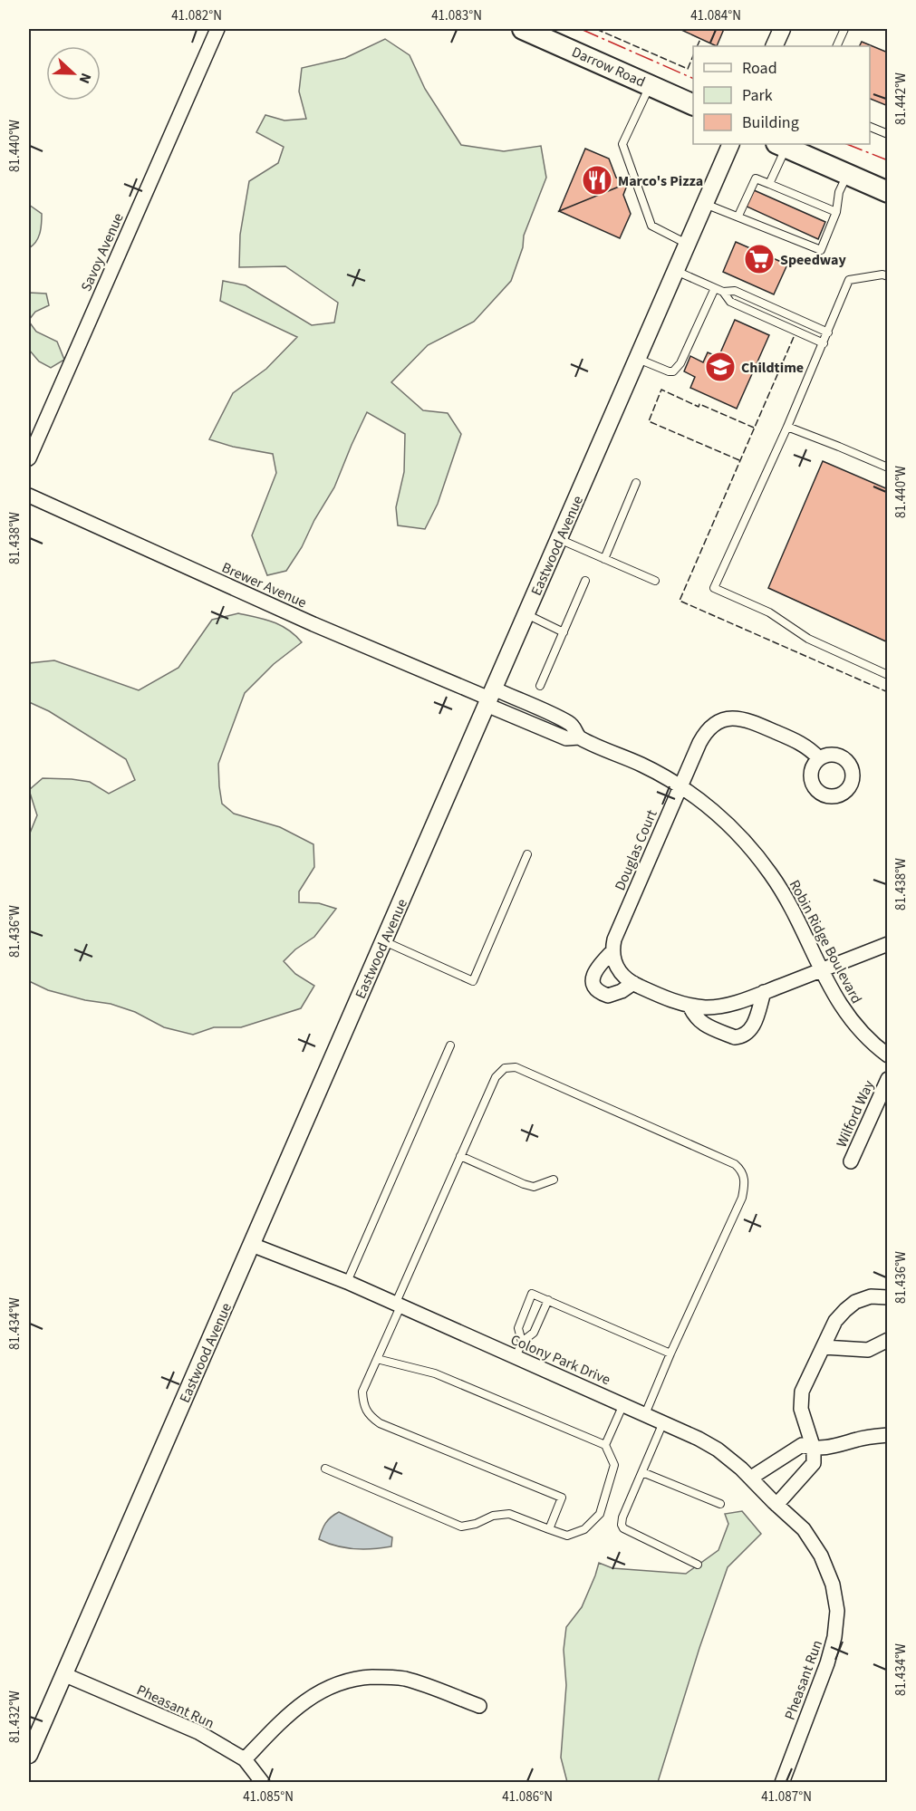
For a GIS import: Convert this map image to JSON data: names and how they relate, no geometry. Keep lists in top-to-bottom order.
{
  "streets": {
    "main road": ["Darrow Road"],
    "street": [
      "Savoy Avenue",
      "Eastwood Avenue",
      "Brewer Avenue",
      "Douglas Court",
      "Robin Ridge Boulevard",
      "Wilford Way",
      "Colony Park Drive",
      "Pheasant Run"
    ]
  },
  "crossings": [
    ["Eastwood Avenue", "Brewer Avenue"],
    ["Eastwood Avenue", "Robin Ridge Boulevard"],
    ["Eastwood Avenue", "Colony Park Drive"],
    ["Eastwood Avenue", "Pheasant Run"],
    ["Brewer Avenue", "Robin Ridge Boulevard"],
    ["Douglas Court", "Robin Ridge Boulevard"],
    ["Colony Park Drive", "Pheasant Run"]
  ],
  "places": {
    "restaurant": ["Marco's Pizza"],
    "supermarket": ["Speedway"],
    "school or university": ["Childtime"]
  },
  "legend": ["Road", "Park", "Building"],
  "north": "right",
  "coordinates": [
    "41.082°N",
    "41.083°N",
    "41.084°N",
    "81.442°W",
    "81.440°W",
    "81.438°W",
    "81.436°W",
    "81.434°W",
    "81.432°W",
    "41.085°N",
    "41.086°N",
    "41.087°N"
  ]
}
